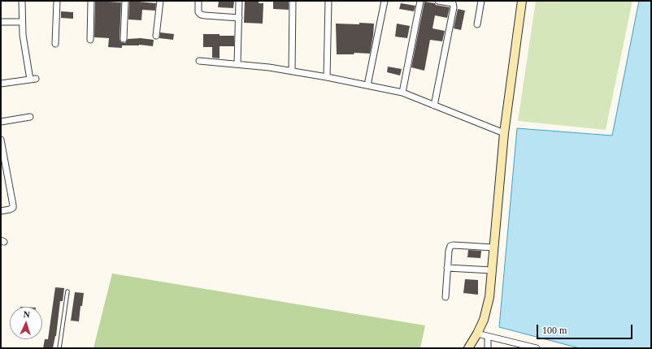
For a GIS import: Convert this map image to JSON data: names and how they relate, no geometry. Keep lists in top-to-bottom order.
{
  "scale_bar": "100 m",
  "north": "top"
}
